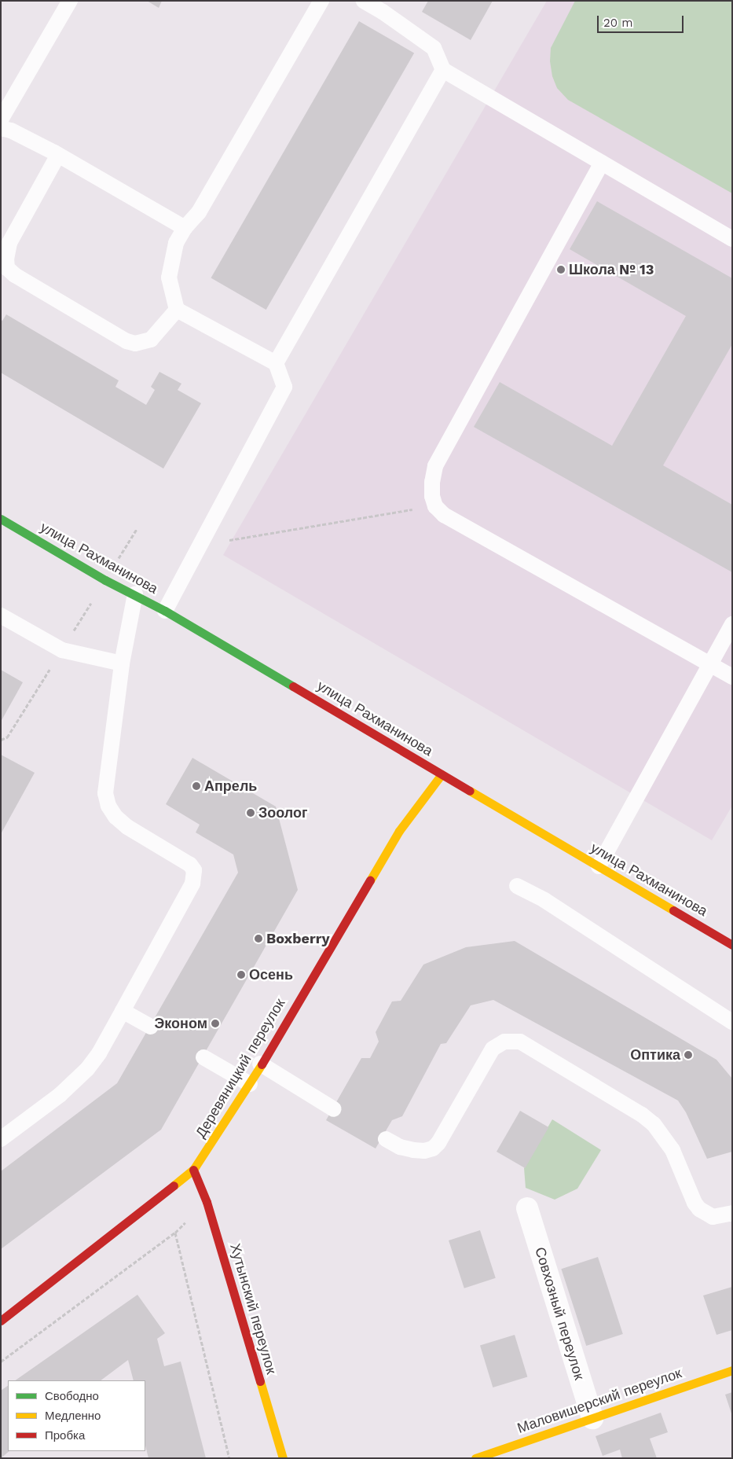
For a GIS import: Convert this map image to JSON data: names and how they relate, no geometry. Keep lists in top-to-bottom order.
{
  "streets": {
    "street": [
      "улица Рахманинова",
      "Деревяницкий переулок",
      "Хутынский переулок",
      "Совхозный переулок",
      "Маловишерский переулок"
    ]
  },
  "crossings": [
    ["улица Рахманинова", "Деревяницкий переулок"],
    ["Деревяницкий переулок", "Хутынский переулок"],
    ["Совхозный переулок", "Маловишерский переулок"]
  ],
  "places": [
    "Школа № 13",
    "Апрель",
    "Зоолог",
    "Boxberry",
    "Осень",
    "Эконом",
    "Оптика"
  ],
  "legend": ["Свободно", "Медленно", "Пробка"],
  "scale_bar": "20 m"
}
